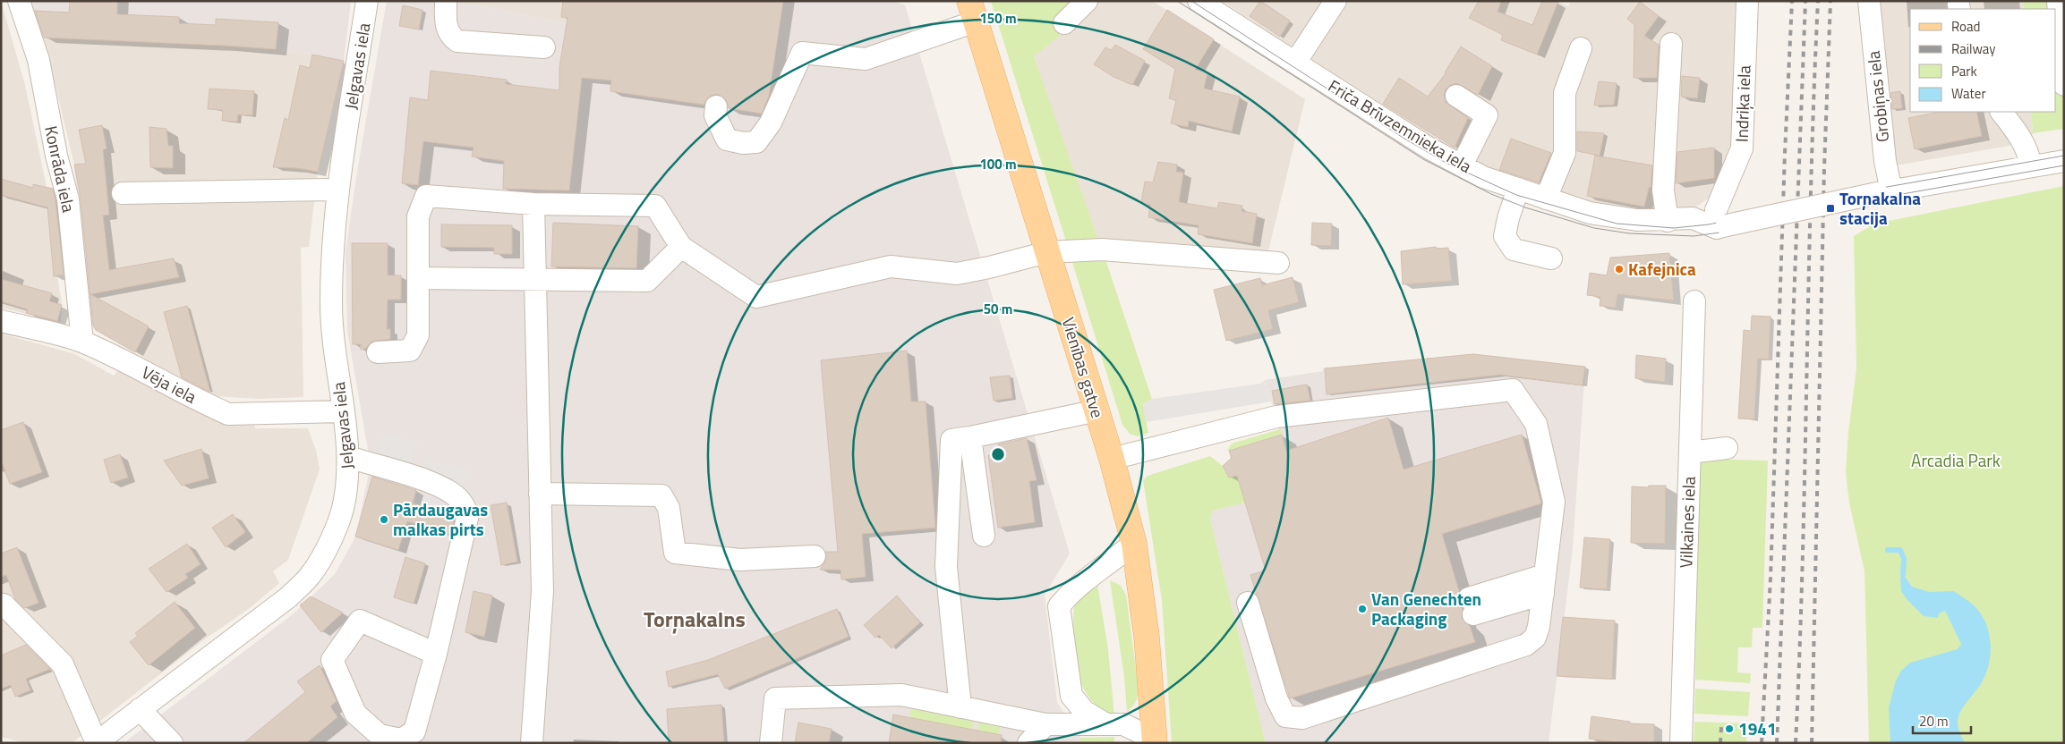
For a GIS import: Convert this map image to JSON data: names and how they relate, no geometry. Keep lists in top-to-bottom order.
{
  "streets": {
    "main road": ["Vienības gatve"],
    "street": [
      "Jelgavas iela",
      "Grobiņas iela",
      "Indriķa iela",
      "Friča Brīvzemnieka iela",
      "Konrāda iela",
      "Vēja iela",
      "Vilkaines iela"
    ]
  },
  "crossings": [
    ["Jelgavas iela", "Vēja iela"],
    ["Indriķa iela", "Friča Brīvzemnieka iela"],
    ["Konrāda iela", "Vēja iela"]
  ],
  "districts": ["Torņakalns"],
  "parks": ["Arcadia Park"],
  "places": {
    "transit": ["Torņakalna stacija"],
    "other": [
      "Kafejnica",
      "Pārdaugavas malkas pirts",
      "Van Genechten Packaging",
      "1941"
    ]
  },
  "legend": [
    "Road",
    "Railway",
    "Park",
    "Water"
  ],
  "scale_bar": "20 m",
  "rings": ["150 m", "100 m", "50 m"]
}
